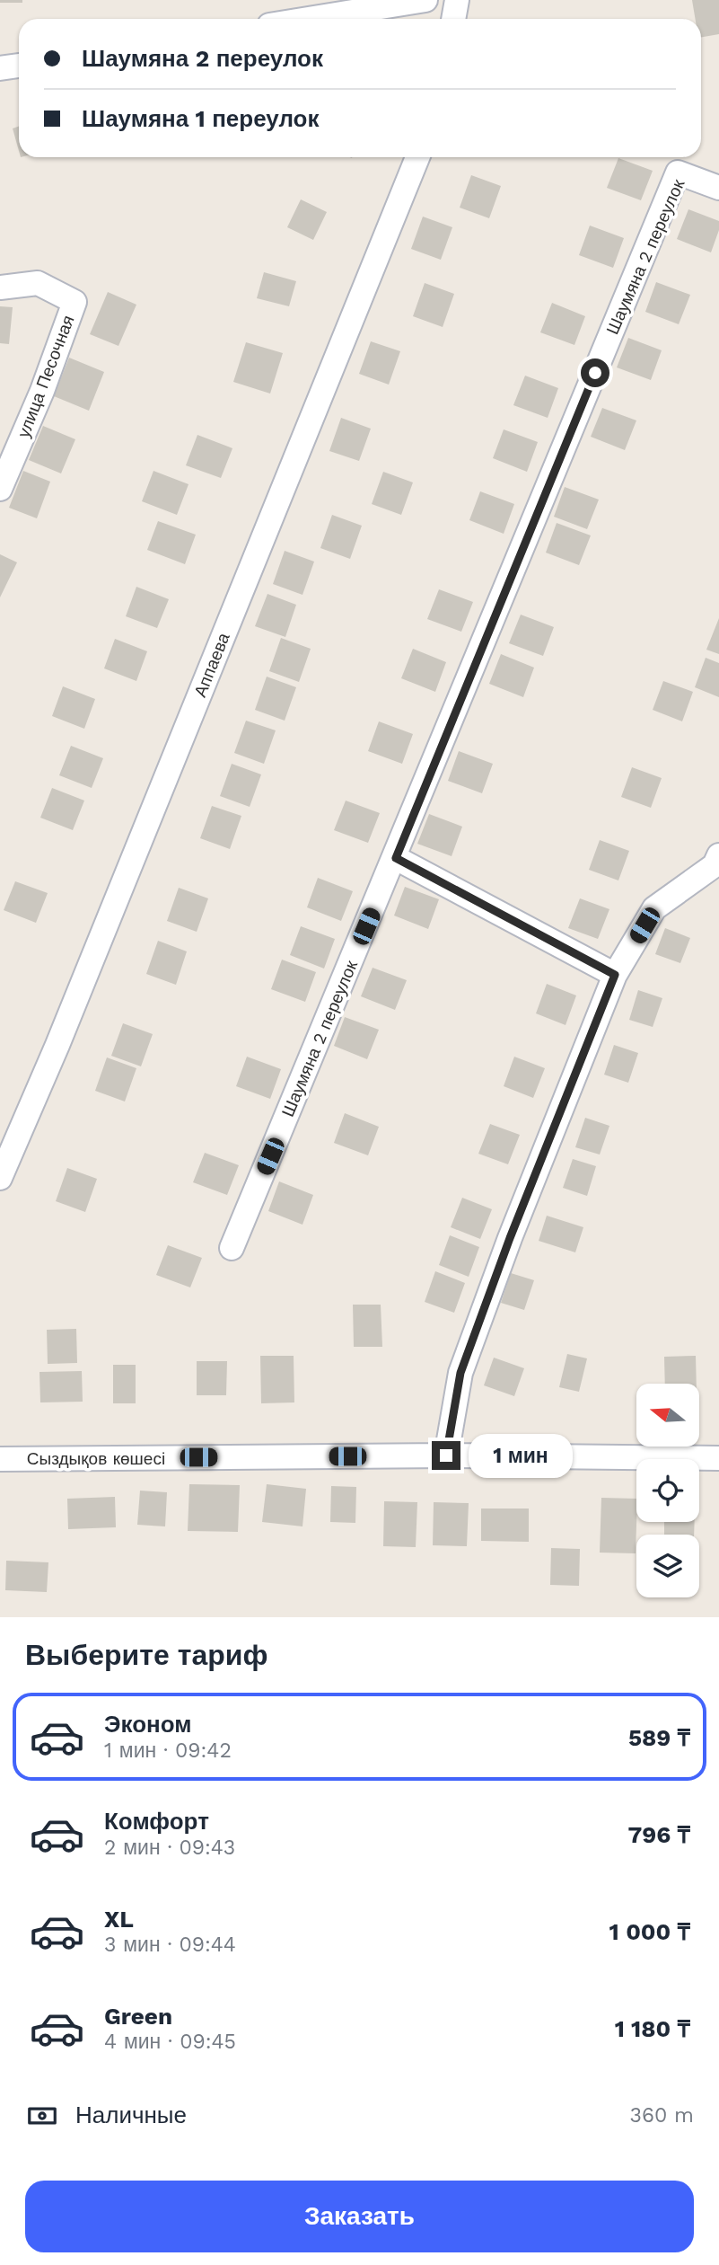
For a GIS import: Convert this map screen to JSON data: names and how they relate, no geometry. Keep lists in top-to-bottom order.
{
  "streets": {
    "street": [
      "Шаумяна 2 переулок",
      "улица Песочная",
      "Аппаева",
      "Сыздықов көшесі"
    ]
  },
  "north": "left",
  "page": {
    "banner": ["Шаумяна 2 переулок", "Шаумяна 1 переулок"],
    "bubble": "1 мин",
    "heading": "Выберите тариф",
    "list": [
      {
        "name": "Эконом",
        "note": "1 мин · 09:42",
        "value": "589 ₸"
      },
      {
        "name": "Комфорт",
        "note": "2 мин · 09:43",
        "value": "796 ₸"
      },
      {
        "name": "XL",
        "note": "3 мин · 09:44",
        "value": "1 000 ₸"
      },
      {
        "name": "Green",
        "note": "4 мин · 09:45",
        "value": "1 180 ₸"
      }
    ],
    "pay": ["Наличные", "360 m"],
    "buttons": "Заказать"
  }
}
